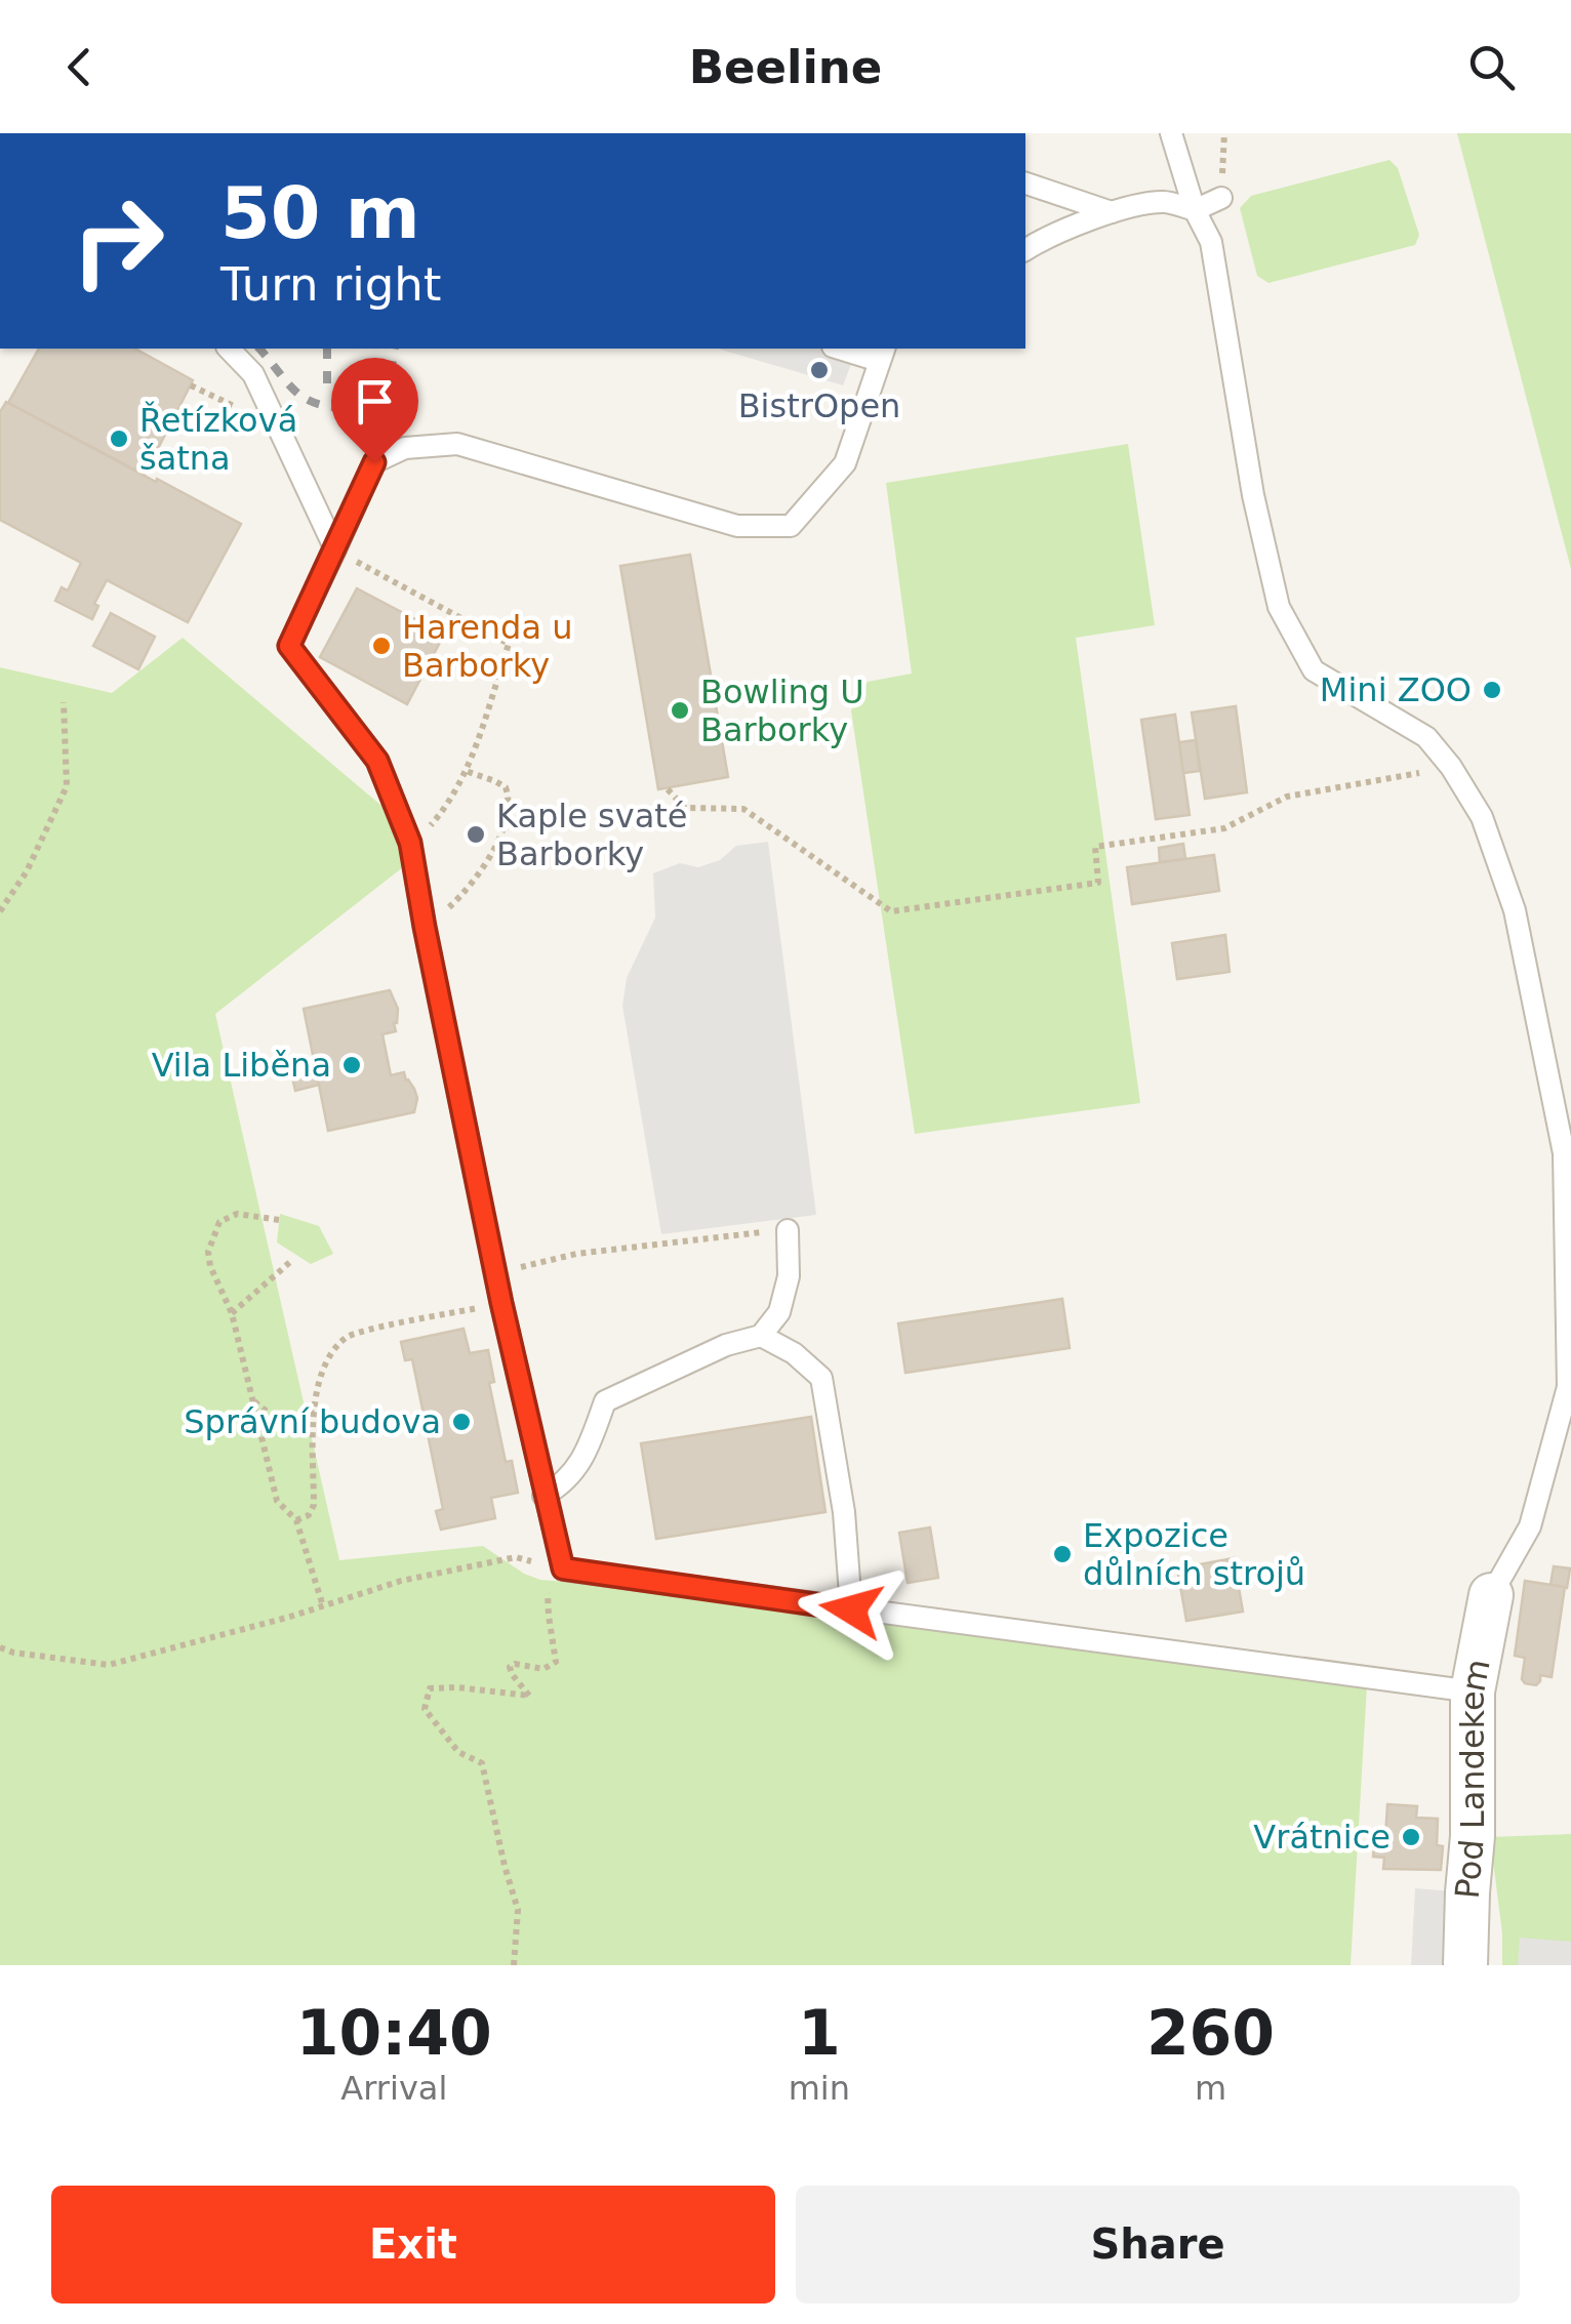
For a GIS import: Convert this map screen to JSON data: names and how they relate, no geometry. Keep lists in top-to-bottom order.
{
  "streets": {
    "street": ["Pod Landekem"]
  },
  "places": [
    "BistrOpen",
    "Řetízková šatna",
    "Harenda u Barborky",
    "Mini ZOO",
    "Bowling U Barborky",
    "Kaple svaté Barborky",
    "Vila Liběna",
    "Správní budova",
    "Expozice důlních strojů",
    "Vrátnice"
  ],
  "page": {
    "header": "Beeline",
    "turn": ["50 m", "Turn right"],
    "eta": [
      "10:40",
      "Arrival",
      "1",
      "min",
      "260",
      "m"
    ],
    "buttons": ["Exit", "Share"]
  }
}
